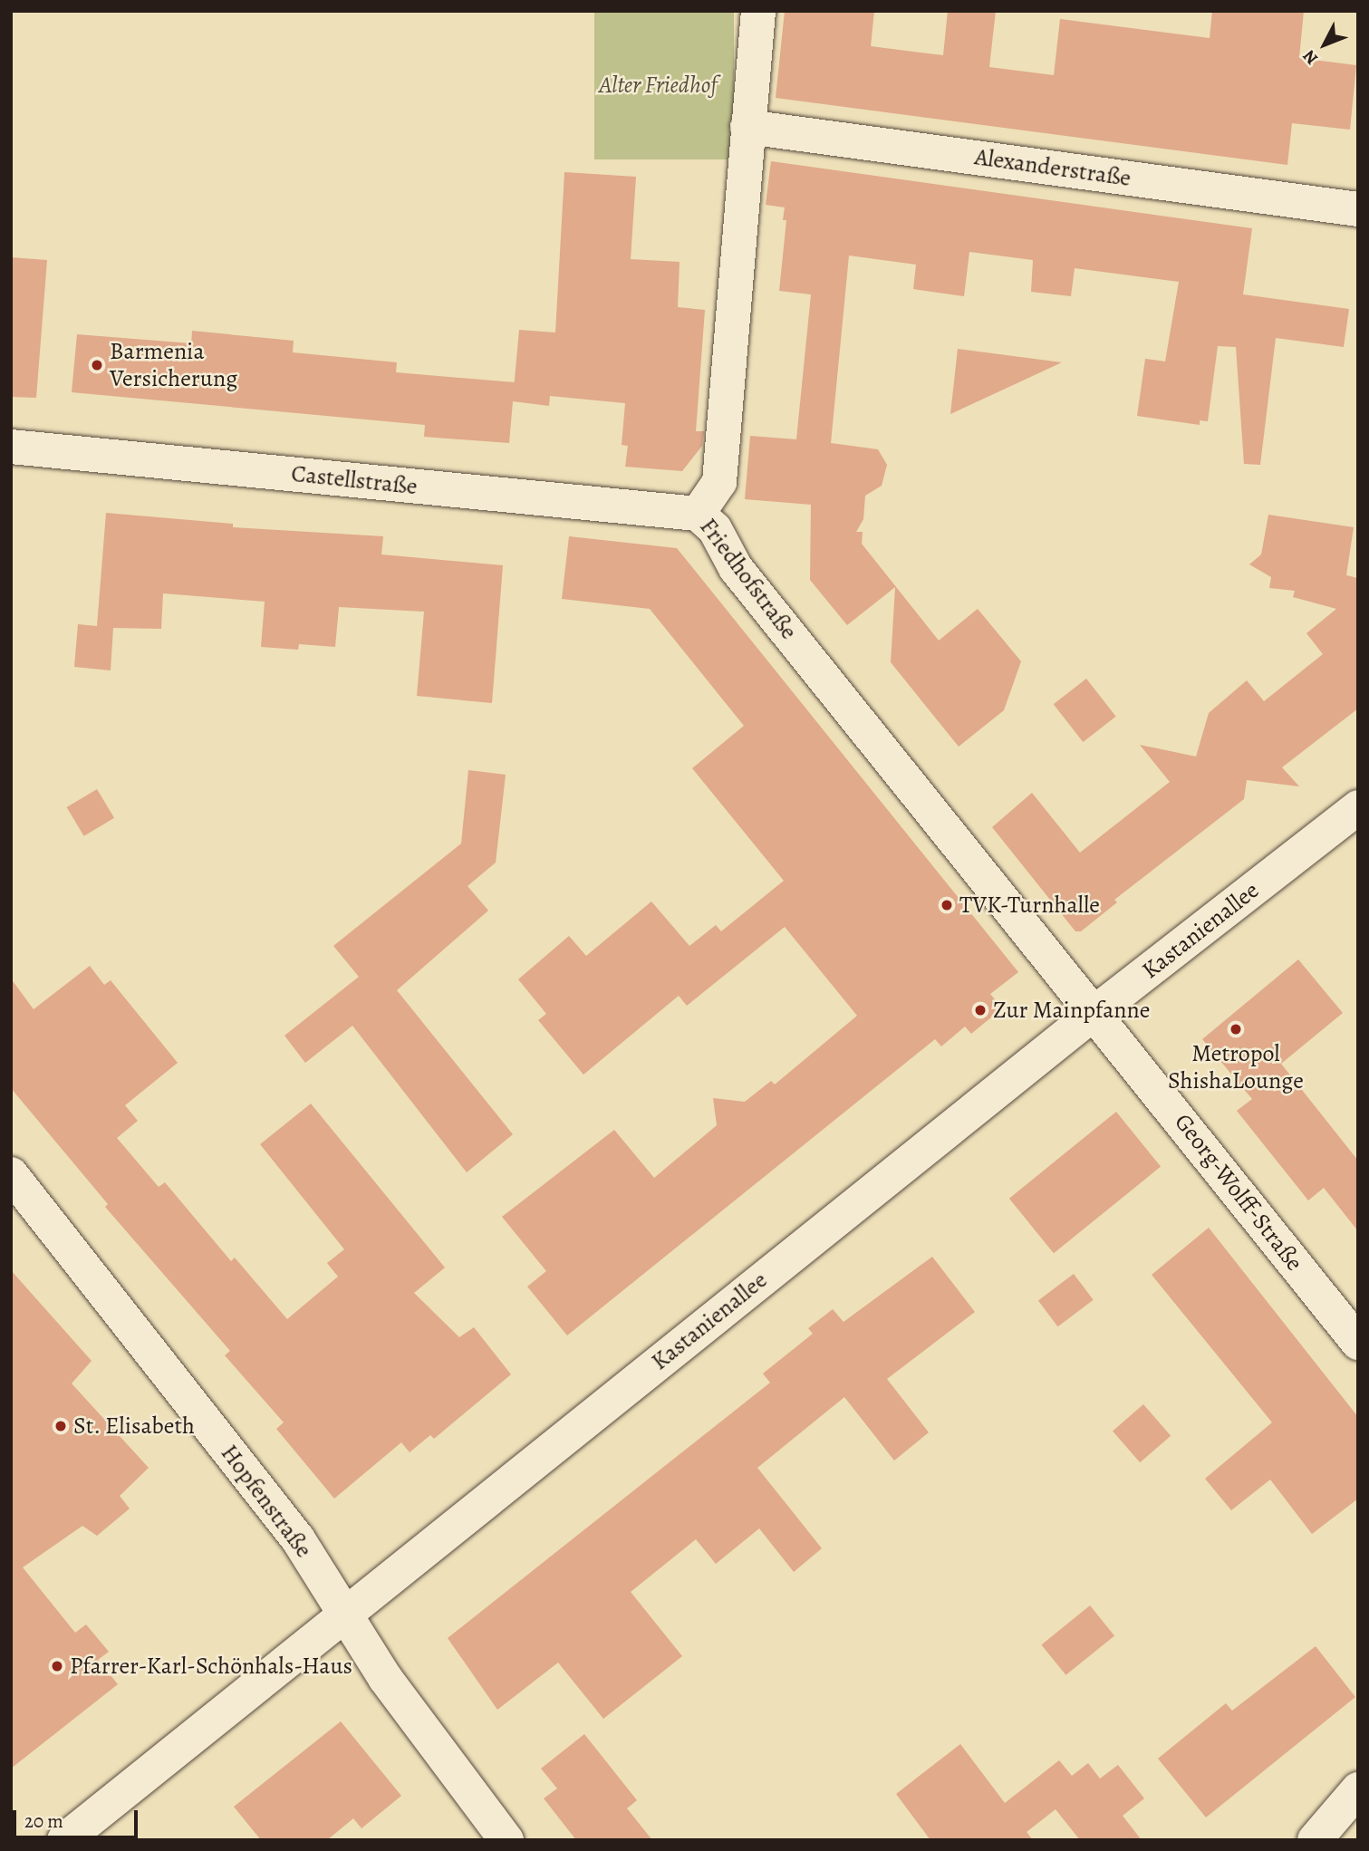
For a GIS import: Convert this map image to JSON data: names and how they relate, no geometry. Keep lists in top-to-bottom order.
{
  "streets": {
    "street": [
      "Alexanderstraße",
      "Castellstraße",
      "Friedhofstraße",
      "Kastanienallee",
      "Georg-Wolff-Straße",
      "Hopfenstraße"
    ]
  },
  "crossings": [
    ["Alexanderstraße", "Friedhofstraße"],
    ["Castellstraße", "Friedhofstraße"],
    ["Friedhofstraße", "Kastanienallee"],
    ["Friedhofstraße", "Georg-Wolff-Straße"],
    ["Kastanienallee", "Georg-Wolff-Straße"],
    ["Kastanienallee", "Hopfenstraße"]
  ],
  "parks": ["Alter Friedhof"],
  "places": [
    "Barmenia Versicherung",
    "TVK-Turnhalle",
    "Zur Mainpfanne",
    "Metropol ShishaLounge",
    "St. Elisabeth",
    "Pfarrer-Karl-Schönhals-Haus"
  ],
  "scale_bar": "20 m",
  "north": "bottom left"
}
